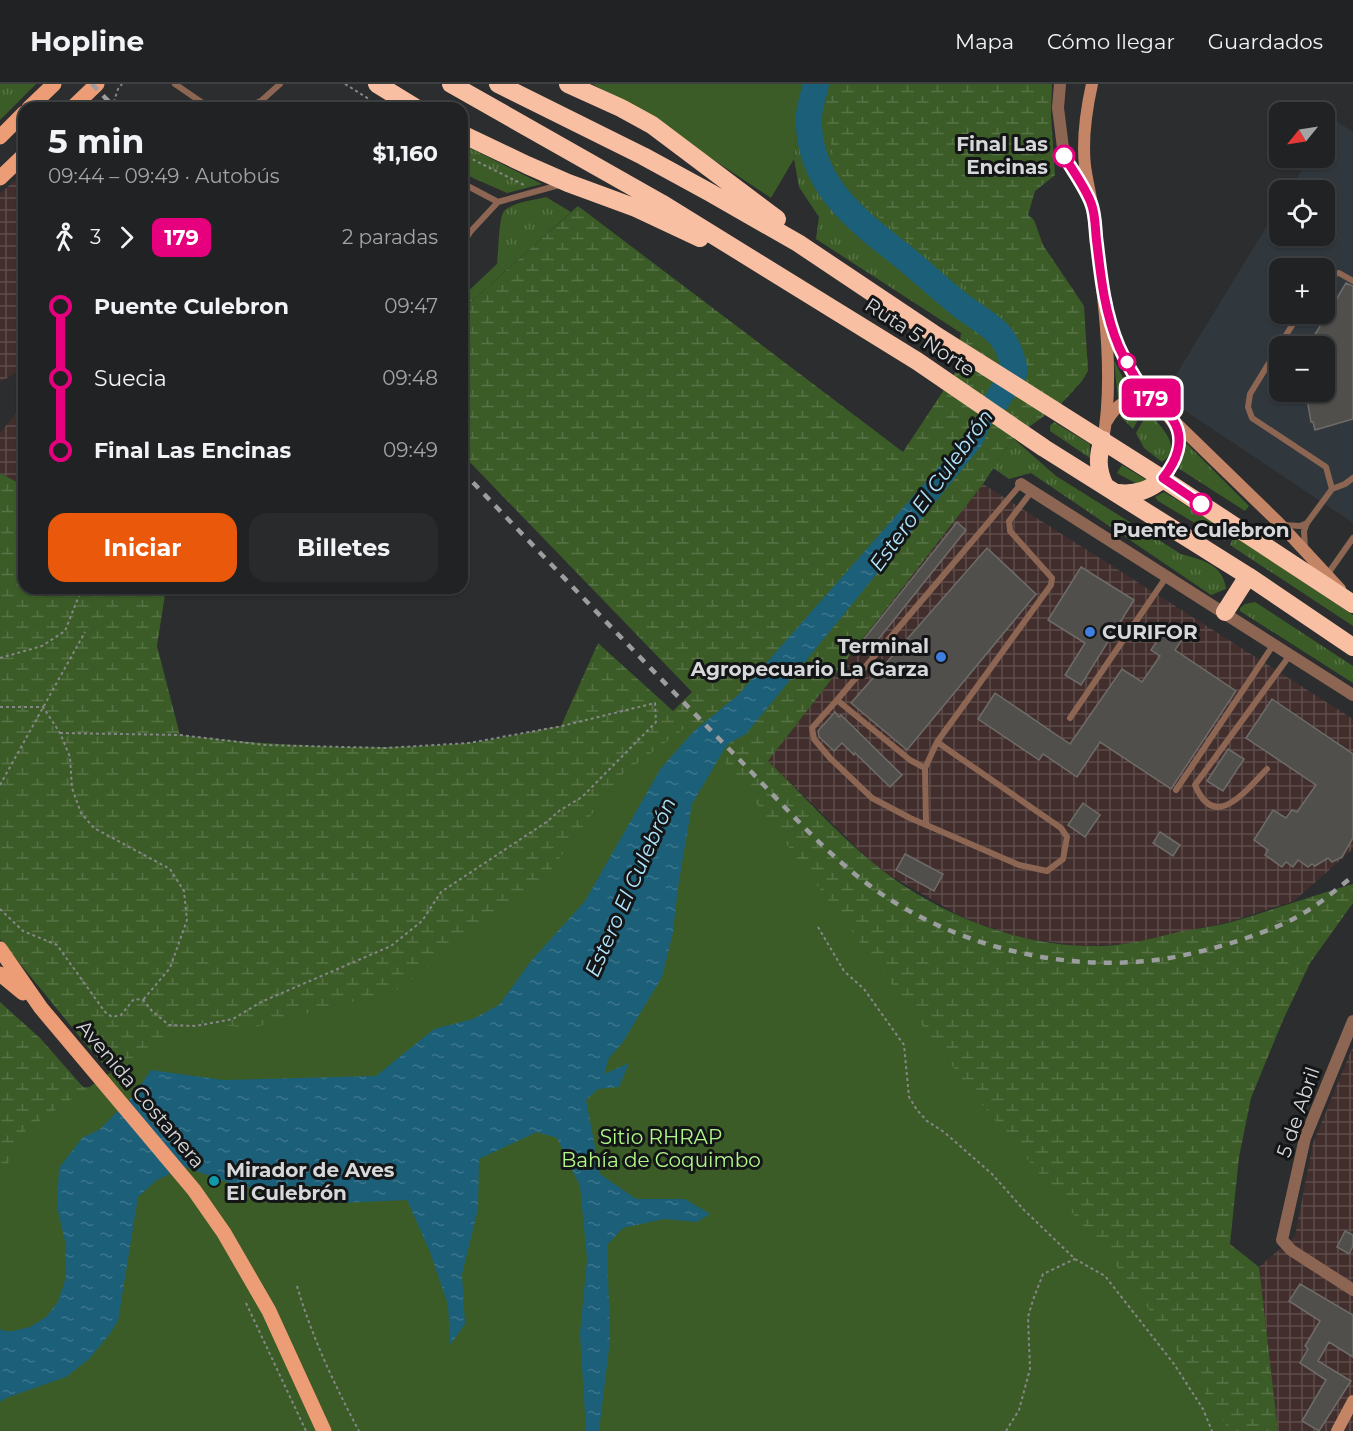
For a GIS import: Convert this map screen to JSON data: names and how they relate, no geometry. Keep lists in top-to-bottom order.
{
  "streets": {
    "highway": ["Ruta 5 Norte"],
    "main road": ["Avenida Costanera"],
    "street": ["5 de Abril"]
  },
  "water": ["Estero El Culebrón"],
  "parks": ["Sitio RHRAP Bahía de Coquimbo"],
  "places": [
    "Final Las Encinas",
    "Puente Culebron",
    "CURIFOR",
    "Terminal Agropecuario La Garza",
    "Mirador de Aves El Culebrón"
  ],
  "lines": ["bus line 179"],
  "north": "bottom left",
  "page": {
    "header": "Hopline",
    "nav": ["Mapa", "Cómo llegar", "Guardados"],
    "on_map": "179",
    "map_buttons": ["+", "−"],
    "heading": ["5 min", "09:44 – 09:49 · Autobús", "$1,160"],
    "legs": ["3", "179", "2 paradas"],
    "list": [
      {
        "name": "Puente Culebron",
        "value": "09:47"
      },
      {
        "name": "Suecia",
        "value": "09:48"
      },
      {
        "name": "Final Las Encinas",
        "value": "09:49"
      }
    ],
    "buttons": ["Iniciar", "Billetes"]
  }
}
